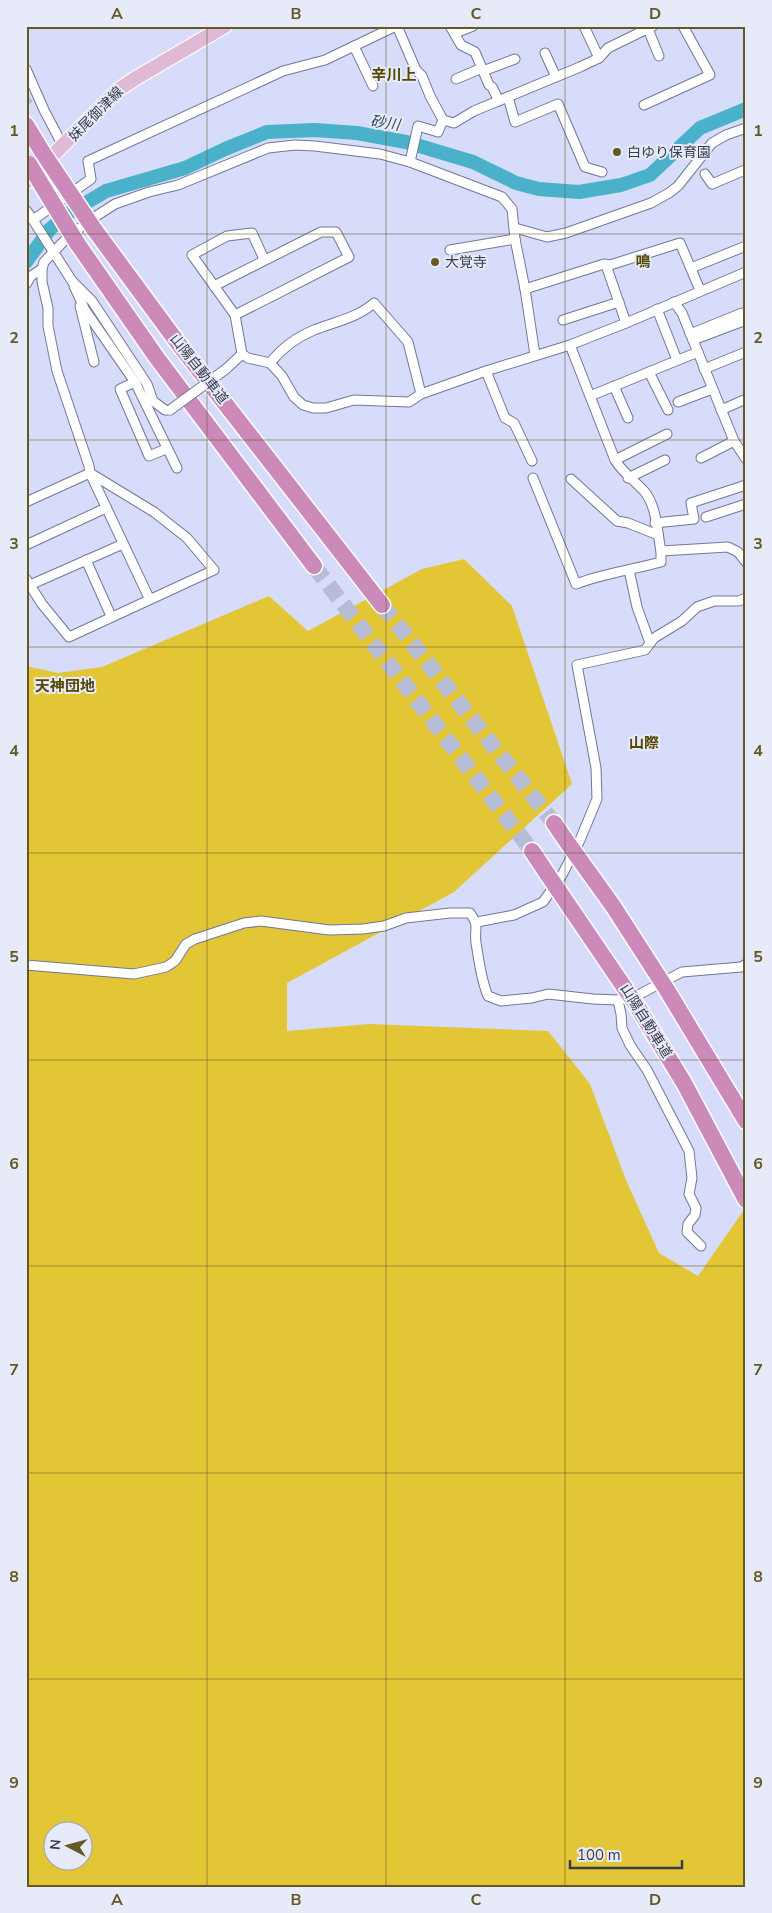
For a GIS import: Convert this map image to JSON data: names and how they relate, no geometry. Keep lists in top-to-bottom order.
{
  "streets": {
    "highway": ["山陽自動車道"],
    "main road": ["妹尾御津線"]
  },
  "districts": [
    "辛川上",
    "鳴",
    "天神団地",
    "山際"
  ],
  "water": ["砂川"],
  "places": ["白ゆり保育園", "大覚寺"],
  "scale_bar": "100 m",
  "north": "left",
  "grid": {
    "columns": [
      "A",
      "B",
      "C",
      "D"
    ],
    "rows": [
      "1",
      "2",
      "3",
      "4",
      "5",
      "6",
      "7",
      "8",
      "9"
    ]
  }
}
